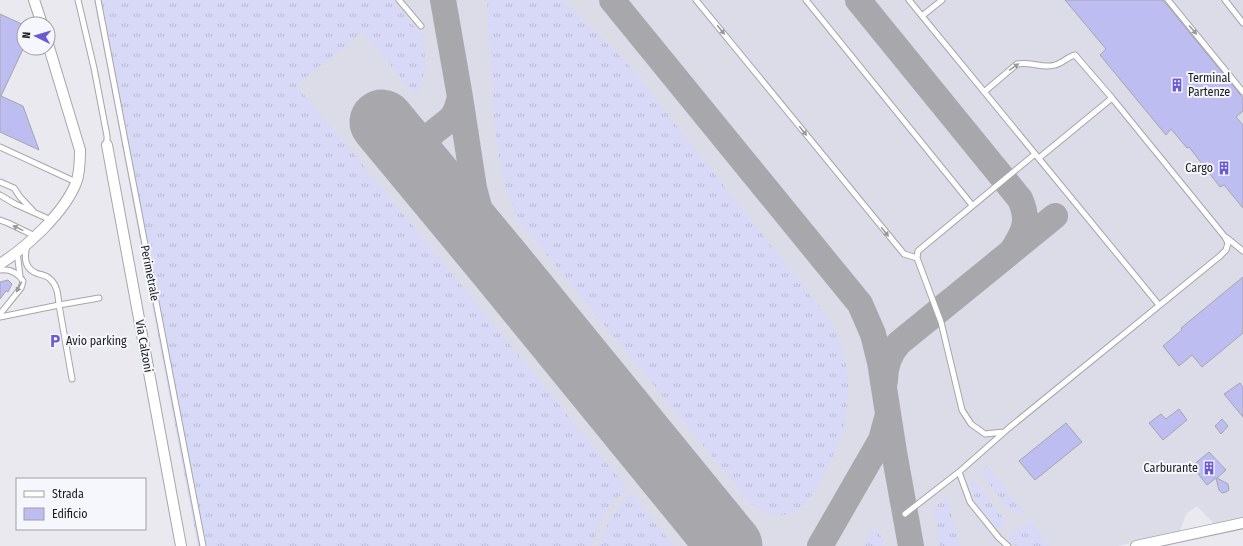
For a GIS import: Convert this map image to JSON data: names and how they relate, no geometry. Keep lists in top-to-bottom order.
{
  "streets": {
    "street": ["Via Calzoni"],
    "lane": ["Perimetrale"]
  },
  "places": {
    "building": ["Terminal Partenze", "Cargo", "Carburante"],
    "parking": ["Avio parking"]
  },
  "legend": ["Strada", "Edificio"],
  "north": "left"
}
